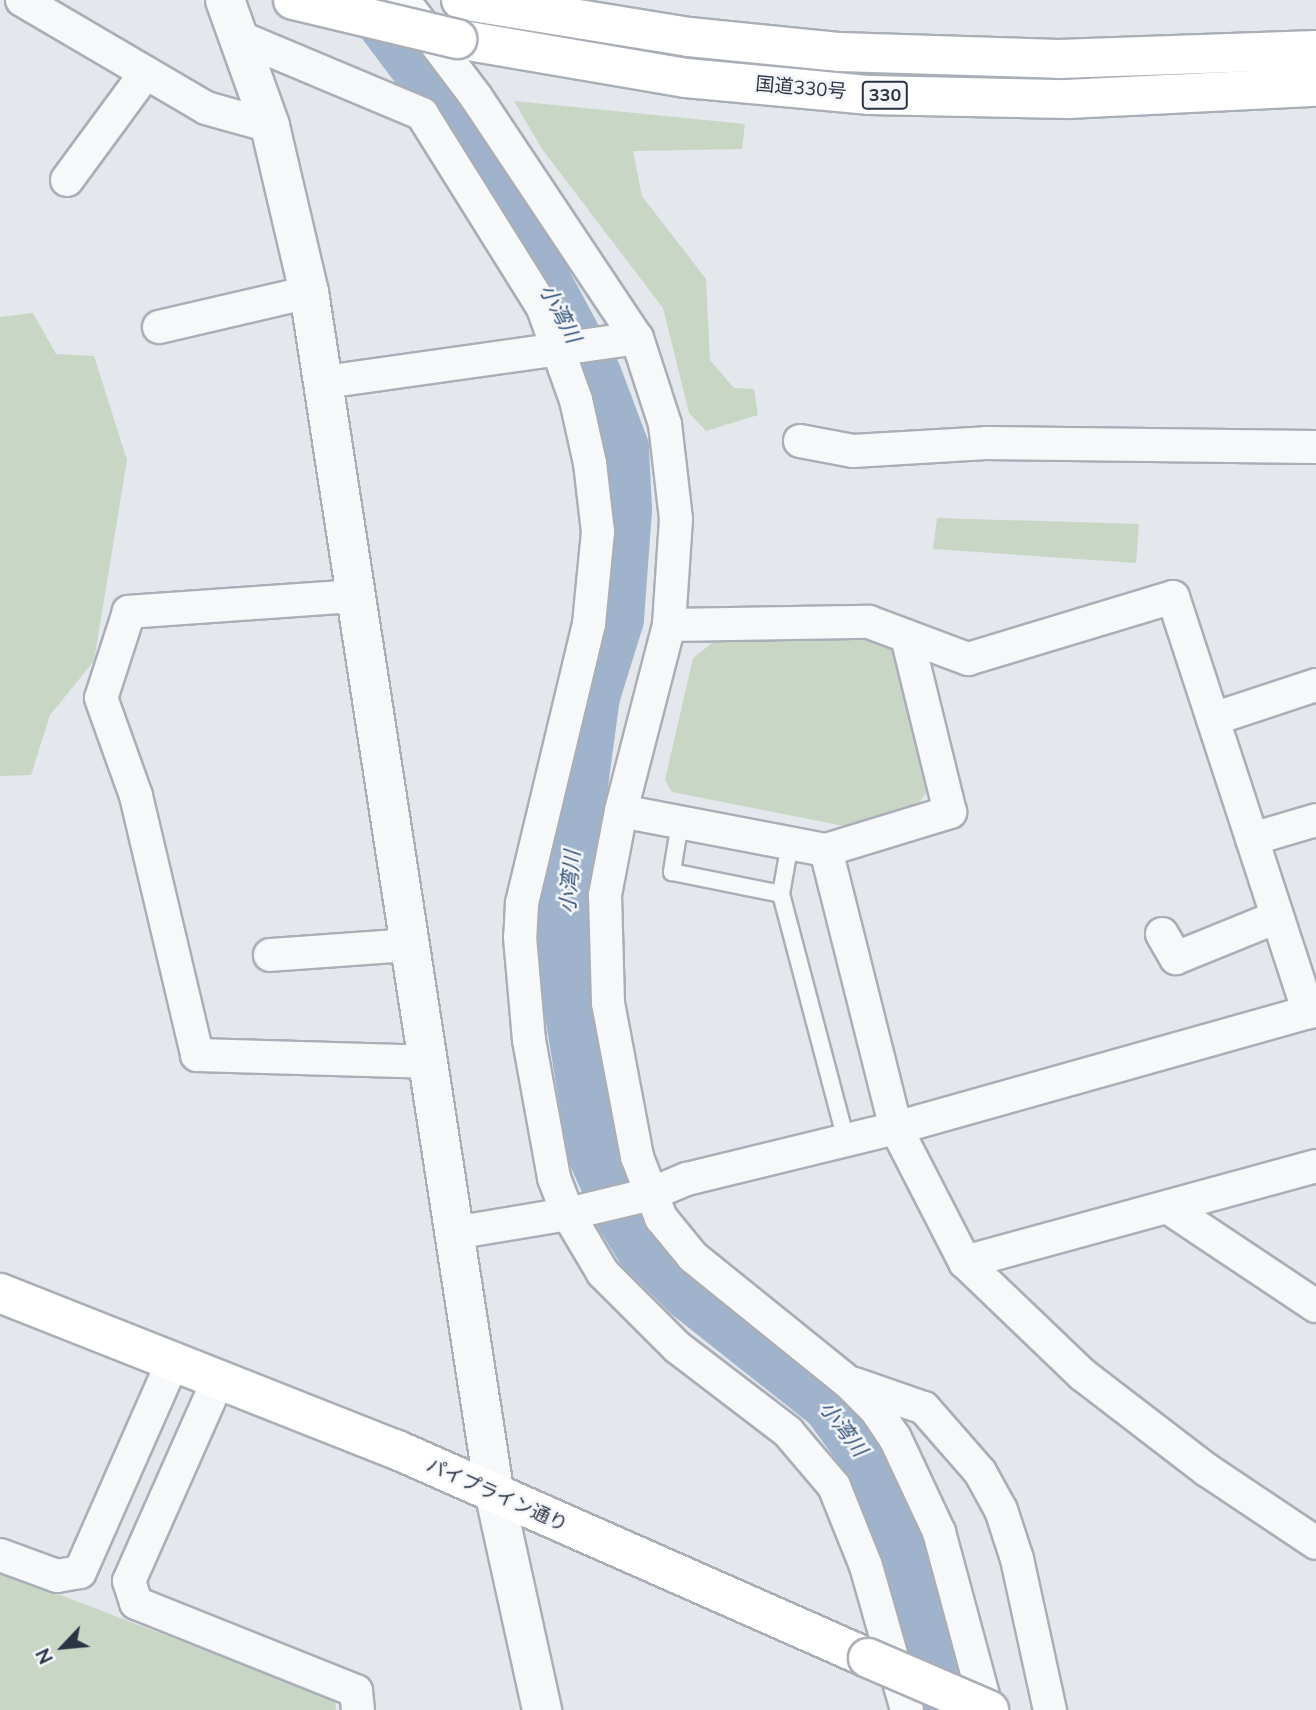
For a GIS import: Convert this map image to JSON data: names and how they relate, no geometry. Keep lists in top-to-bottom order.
{
  "streets": {
    "main road": ["国道330号", "330", "パイプライン通り"]
  },
  "water": ["小湾川"],
  "north": "bottom left"
}
